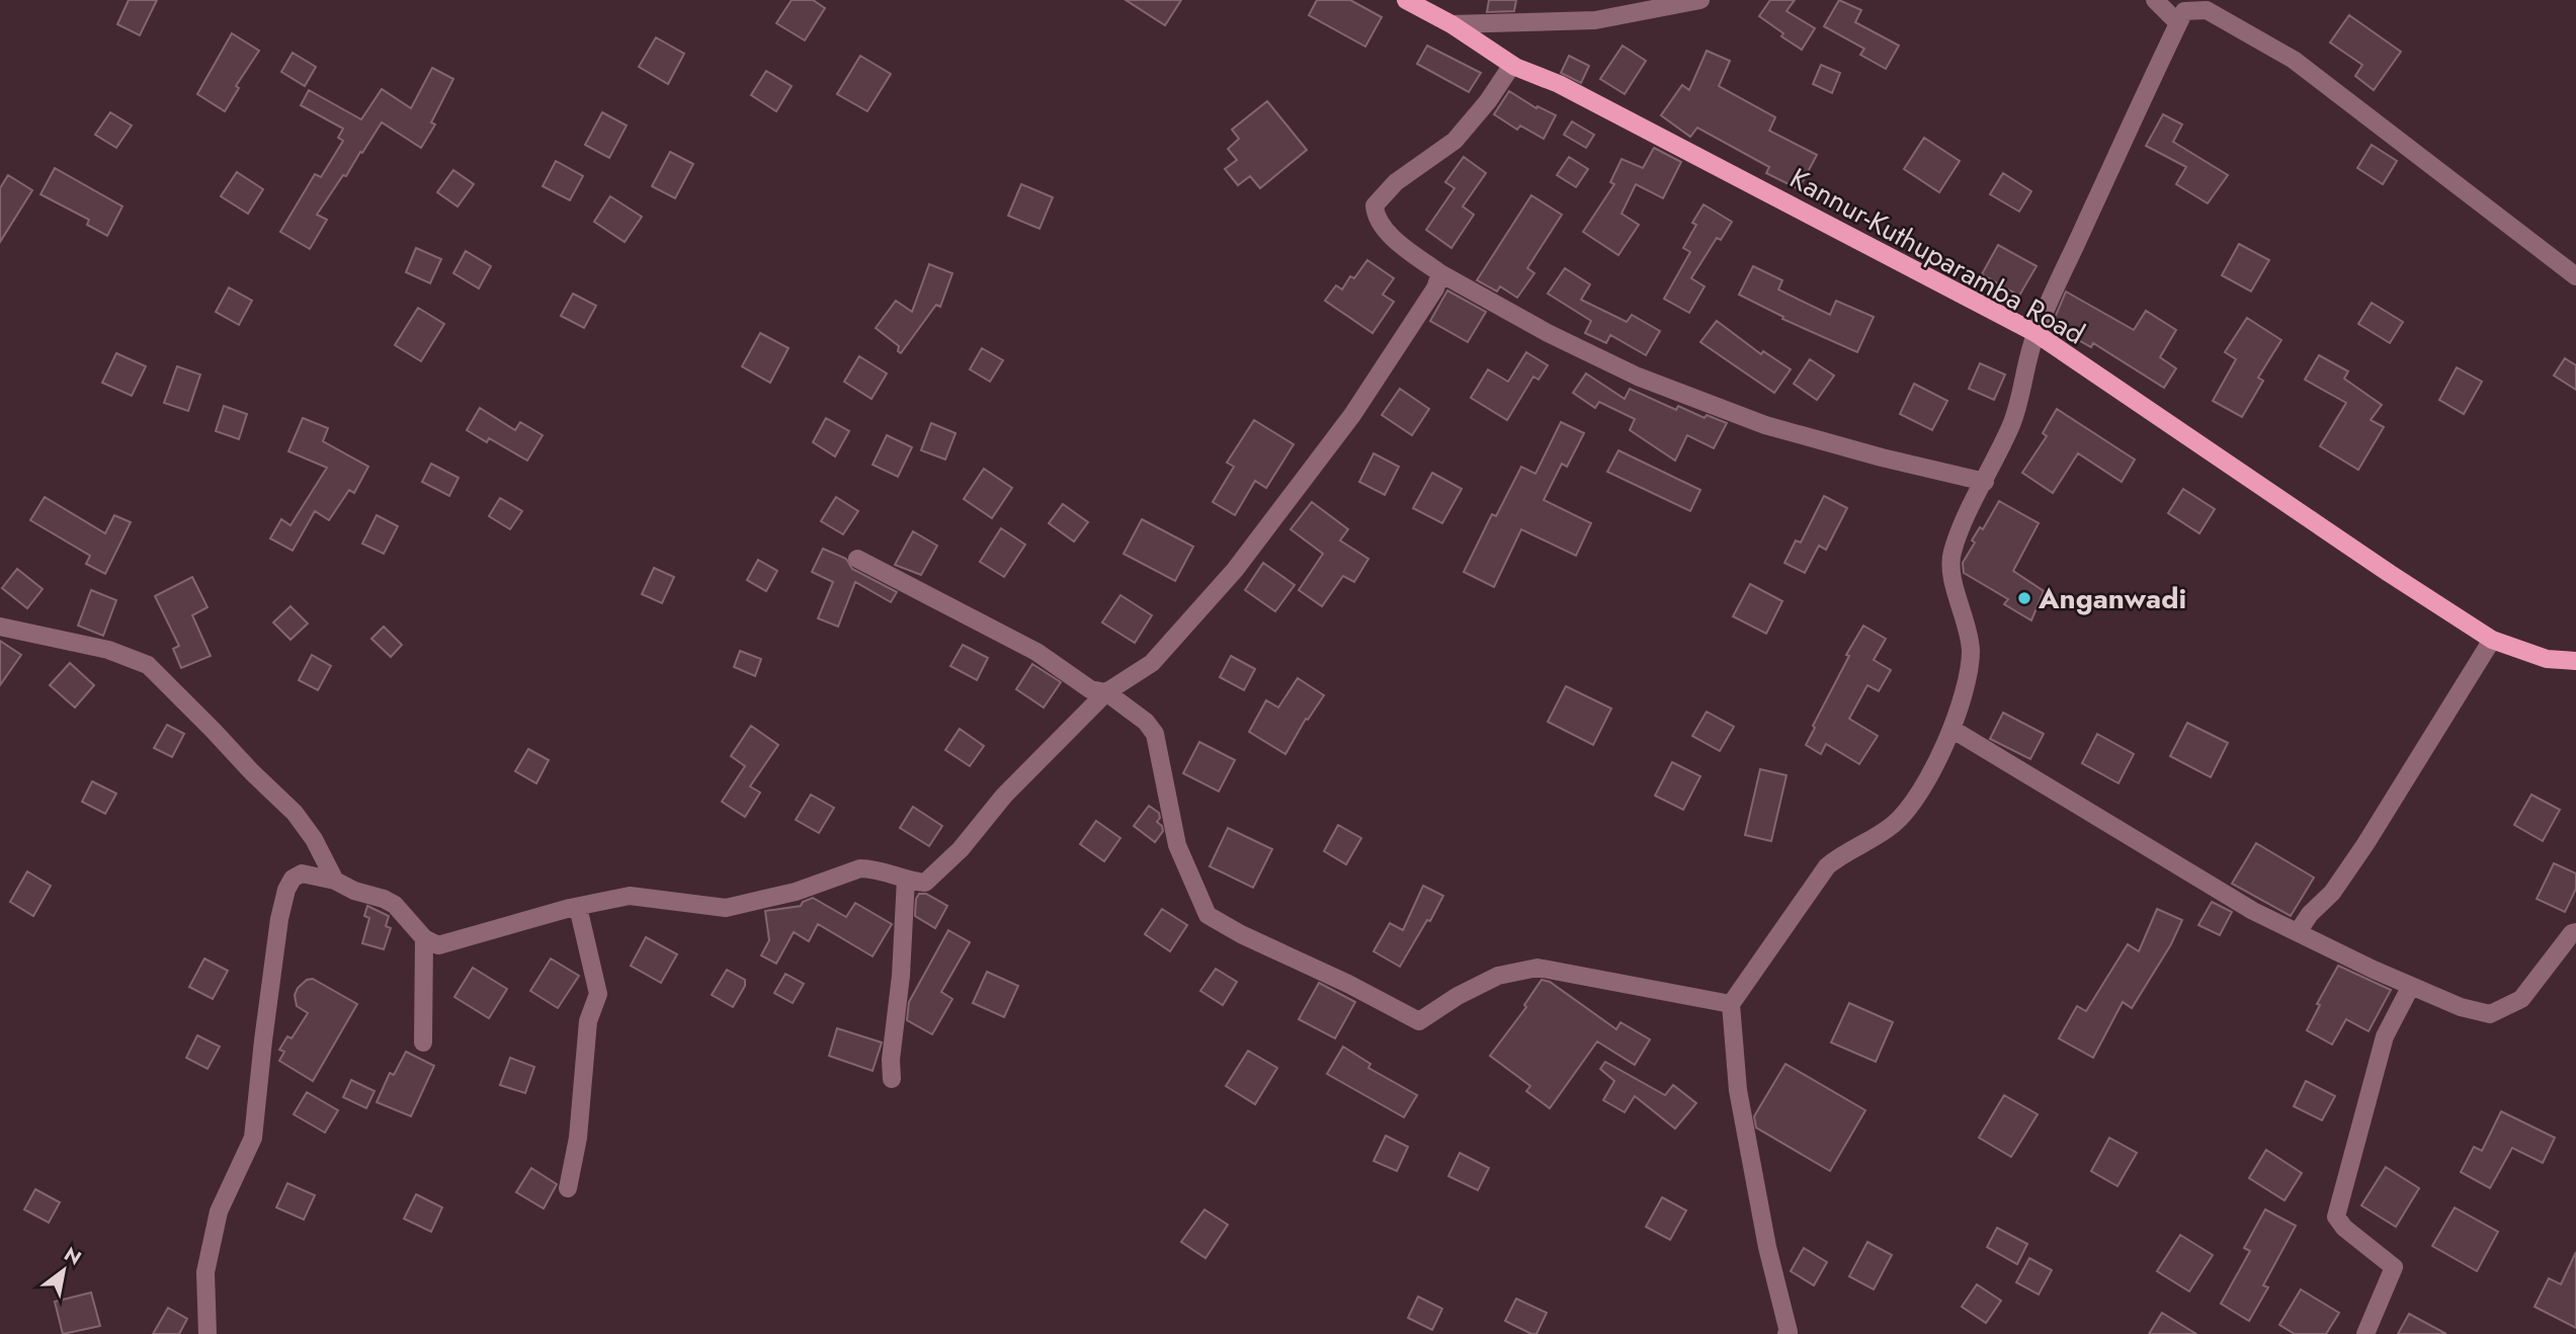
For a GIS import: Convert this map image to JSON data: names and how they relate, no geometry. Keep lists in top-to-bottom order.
{
  "streets": {
    "main road": ["Kannur-Kuthuparamba Road"]
  },
  "places": ["Anganwadi"],
  "north": "top right"
}
